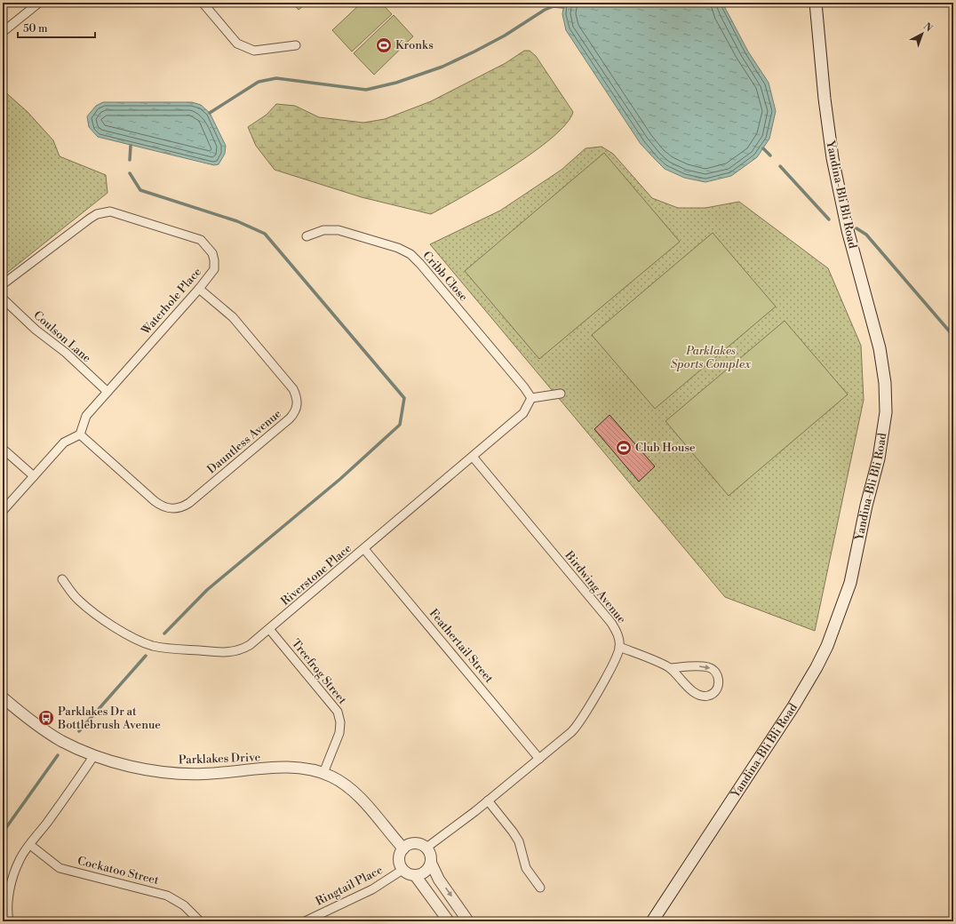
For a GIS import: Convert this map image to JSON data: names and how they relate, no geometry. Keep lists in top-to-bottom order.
{
  "streets": {
    "main road": ["Yandina-Bli Bli Road"],
    "street": [
      "Cribb Close",
      "Waterhole Place",
      "Coulson Lane",
      "Dauntless Avenue",
      "Riverstone Place",
      "Birdwing Avenue",
      "Feathertail Street",
      "Treefrog Street",
      "Parklakes Drive",
      "Cockatoo Street",
      "Ringtail Place"
    ]
  },
  "crossings": [
    ["Cribb Close", "Riverstone Place"],
    ["Waterhole Place", "Coulson Lane"],
    ["Waterhole Place", "Dauntless Avenue"],
    ["Riverstone Place", "Birdwing Avenue"],
    ["Riverstone Place", "Feathertail Street"],
    ["Riverstone Place", "Treefrog Street"],
    ["Treefrog Street", "Parklakes Drive"],
    ["Parklakes Drive", "Ringtail Place"]
  ],
  "parks": ["Parklakes Sports Complex"],
  "places": {
    "sports": ["Kronks", "Club House"],
    "bus stop": ["Parklakes Dr at Bottlebrush Avenue"]
  },
  "scale_bar": "50 m",
  "north": "top right"
}
